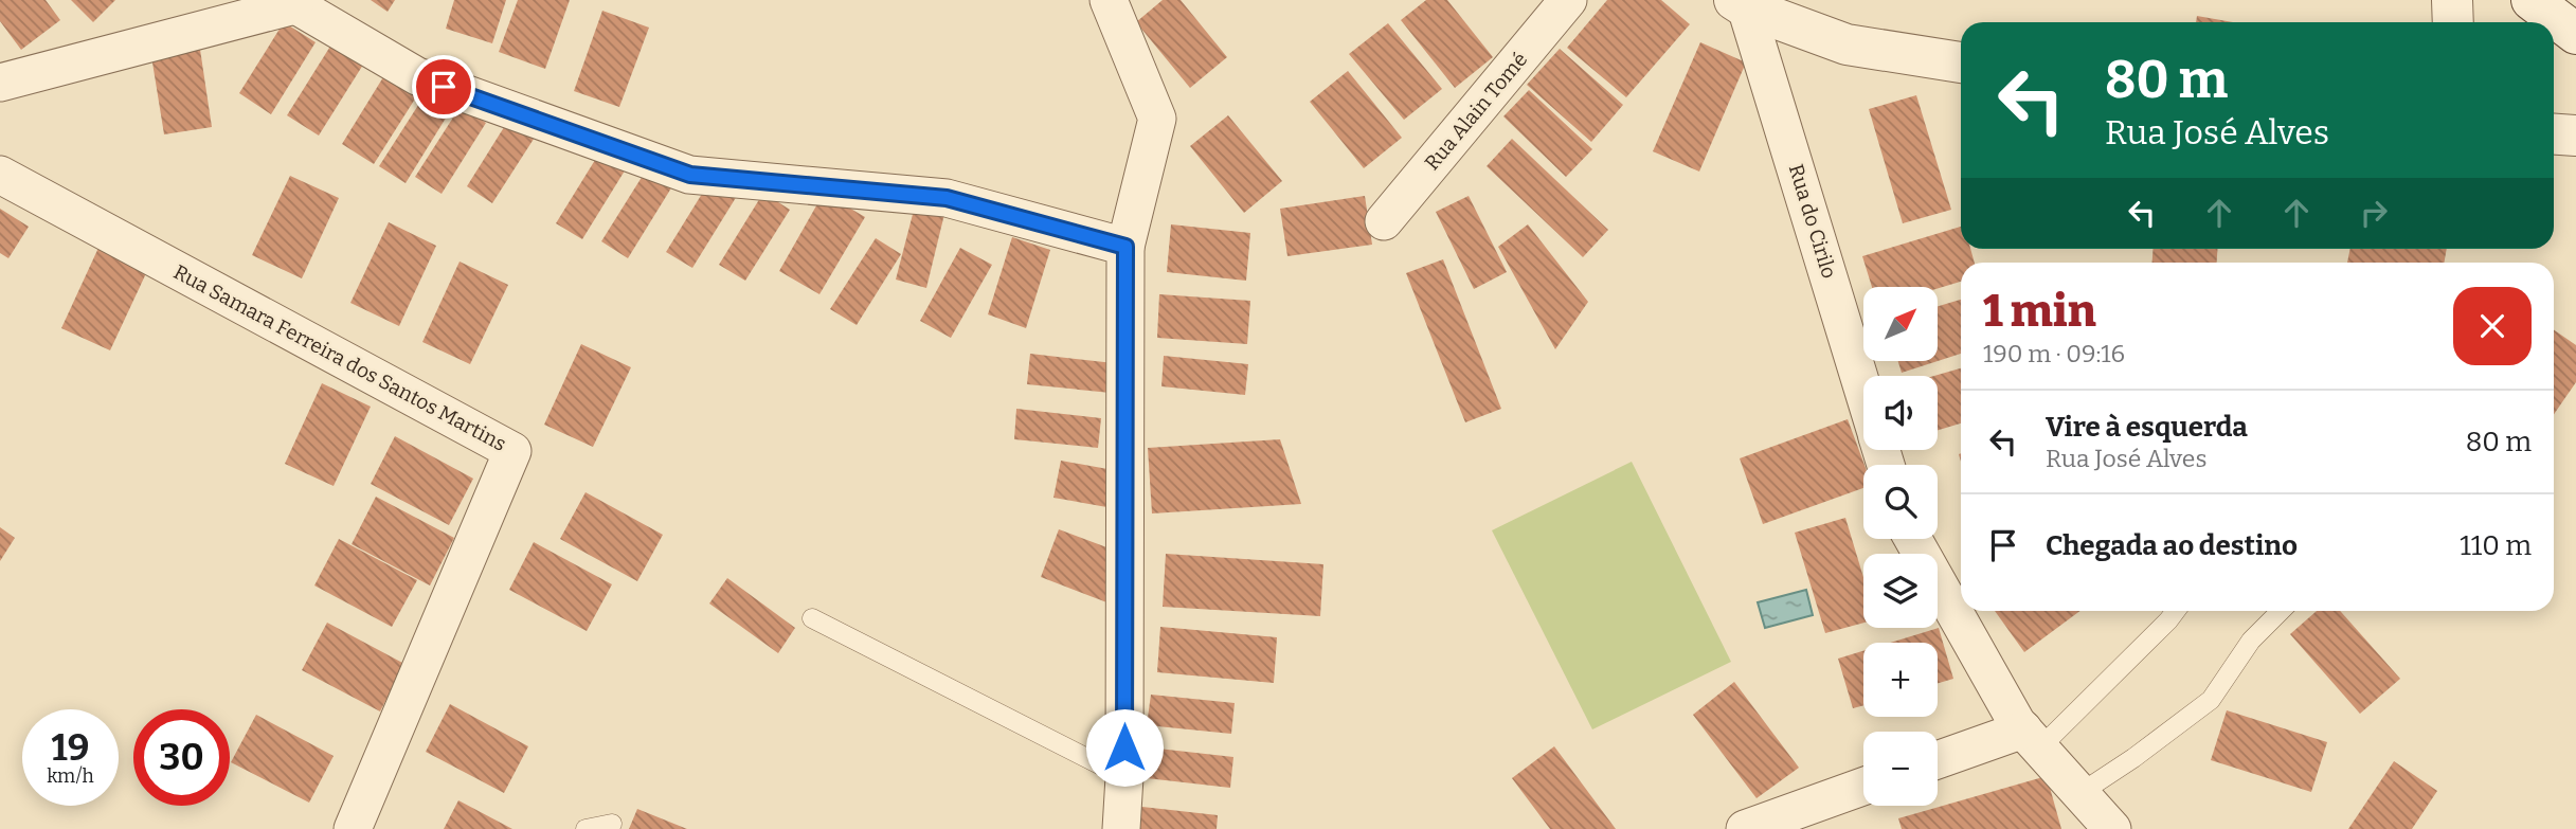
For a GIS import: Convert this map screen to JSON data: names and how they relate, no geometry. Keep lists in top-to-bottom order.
{
  "streets": {
    "street": ["Rua Alain Tomé", "Rua do Cirilo", "Rua Samara Ferreira dos Santos Martins"]
  },
  "north": "top right",
  "page": {
    "turn": ["80 m", "Rua José Alves"],
    "heading": ["1 min", "190 m · 09:16"],
    "map_buttons": ["+", "−"],
    "list": [
      {
        "name": "Vire à esquerda",
        "note": "Rua José Alves",
        "value": "80 m"
      },
      {
        "name": "Chegada ao destino",
        "value": "110 m"
      }
    ],
    "speed": "19 km/h",
    "limit": "30"
  }
}
